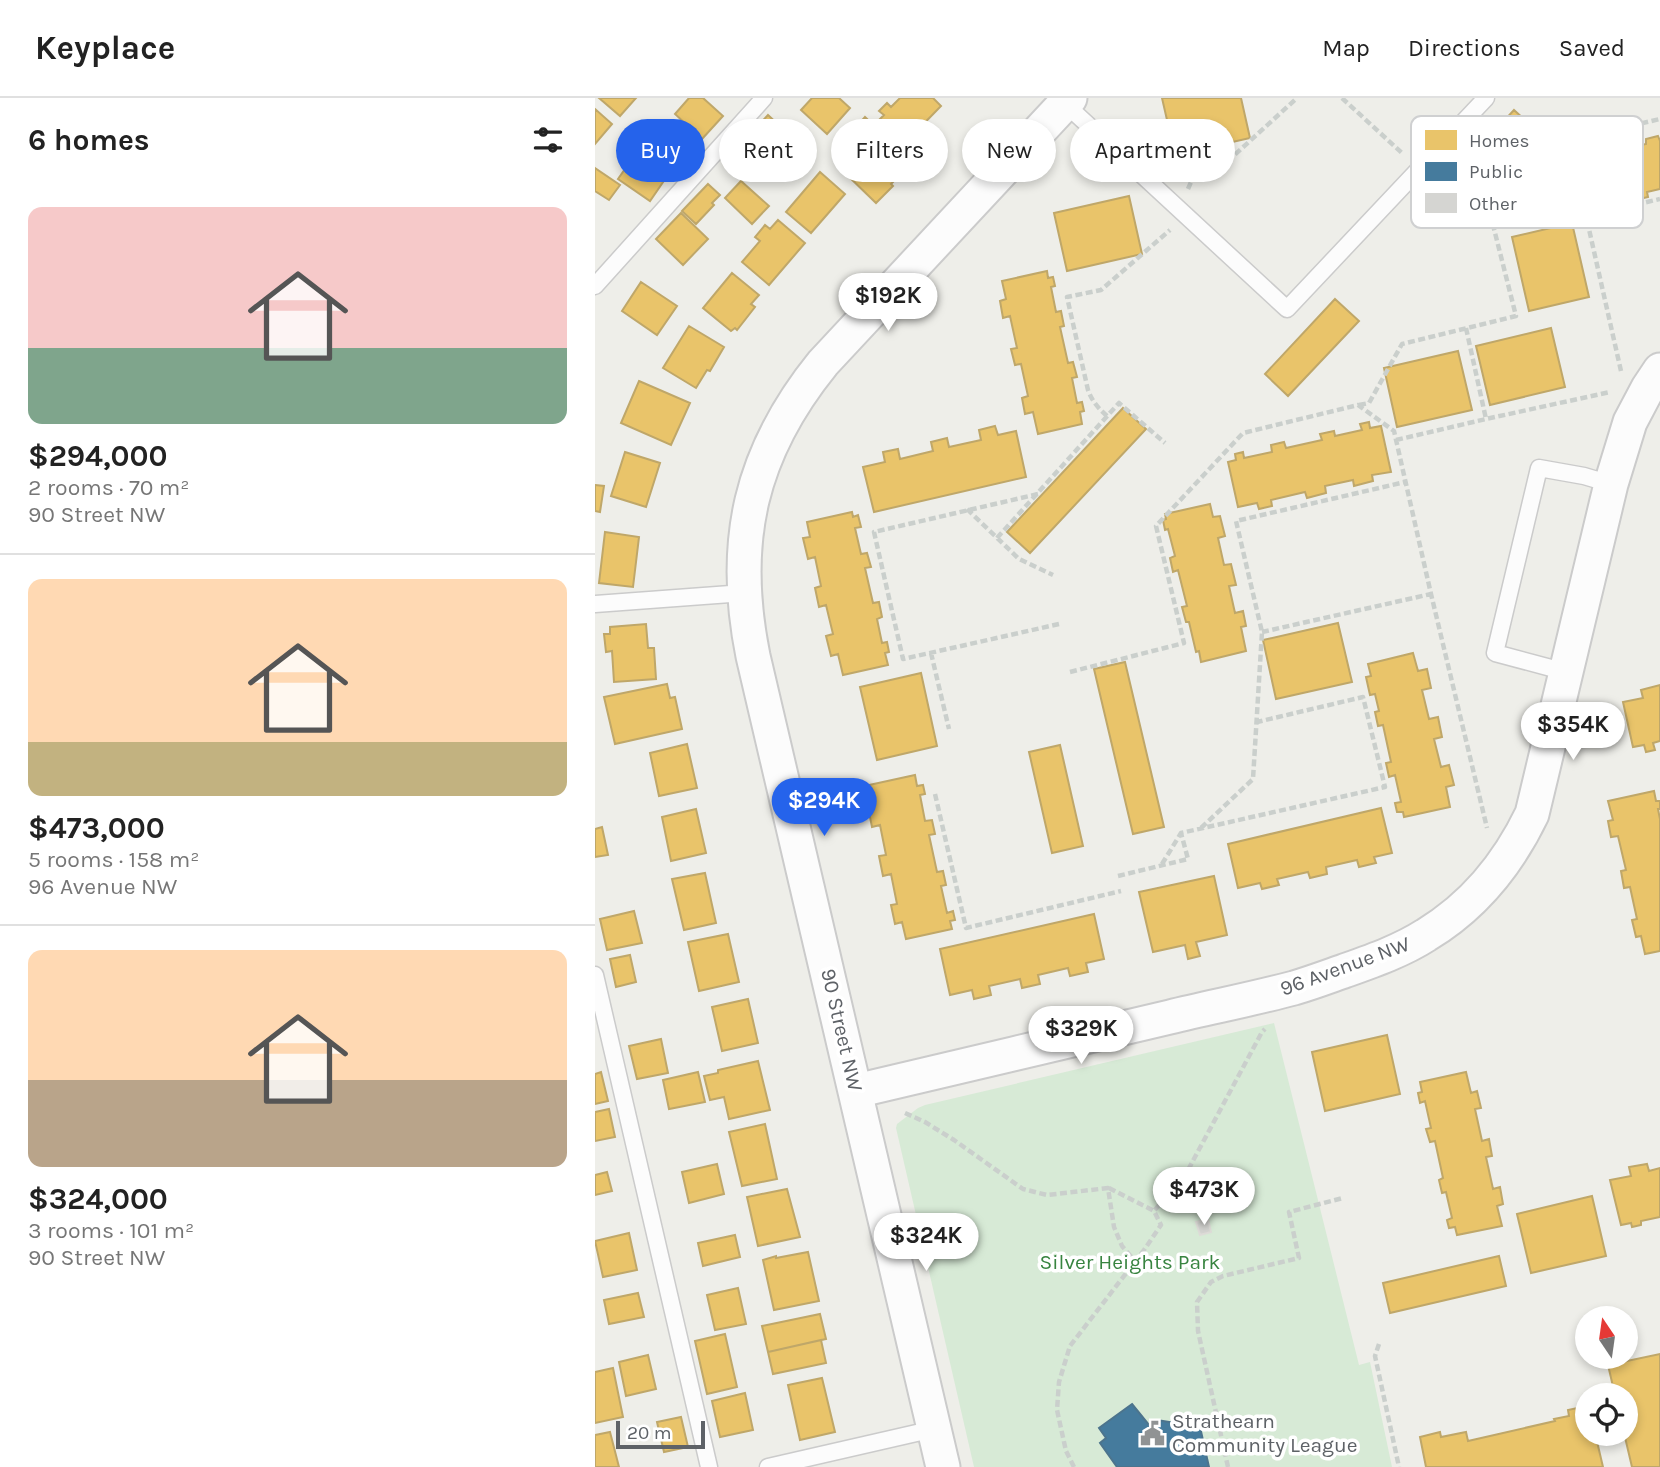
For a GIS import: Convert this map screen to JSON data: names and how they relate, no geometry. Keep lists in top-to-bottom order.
{
  "streets": {
    "street": ["96 Avenue NW", "90 Street NW"]
  },
  "crossings": [
    ["96 Avenue NW", "90 Street NW"]
  ],
  "parks": ["Silver Heights Park"],
  "places": {
    "public building": ["Strathearn Community League"]
  },
  "legend": ["Homes", "Public", "Other"],
  "scale_bar": "20 m",
  "north": "top",
  "page": {
    "header": "Keyplace",
    "nav": ["Map", "Directions", "Saved"],
    "heading": "6 homes",
    "chip": [
      "Buy",
      "Rent",
      "Filters",
      "New",
      "Apartment"
    ],
    "list": [
      {
        "name": "$294,000",
        "note": "2 rooms · 70 m² · 90 Street NW"
      },
      {
        "name": "$473,000",
        "note": "5 rooms · 158 m² · 96 Avenue NW"
      },
      {
        "name": "$324,000",
        "note": "3 rooms · 101 m² · 90 Street NW"
      }
    ],
    "price": [
      "$192K",
      "$354K",
      "$294K",
      "$329K",
      "$473K",
      "$324K"
    ],
    "scale": "20 m"
  }
}
